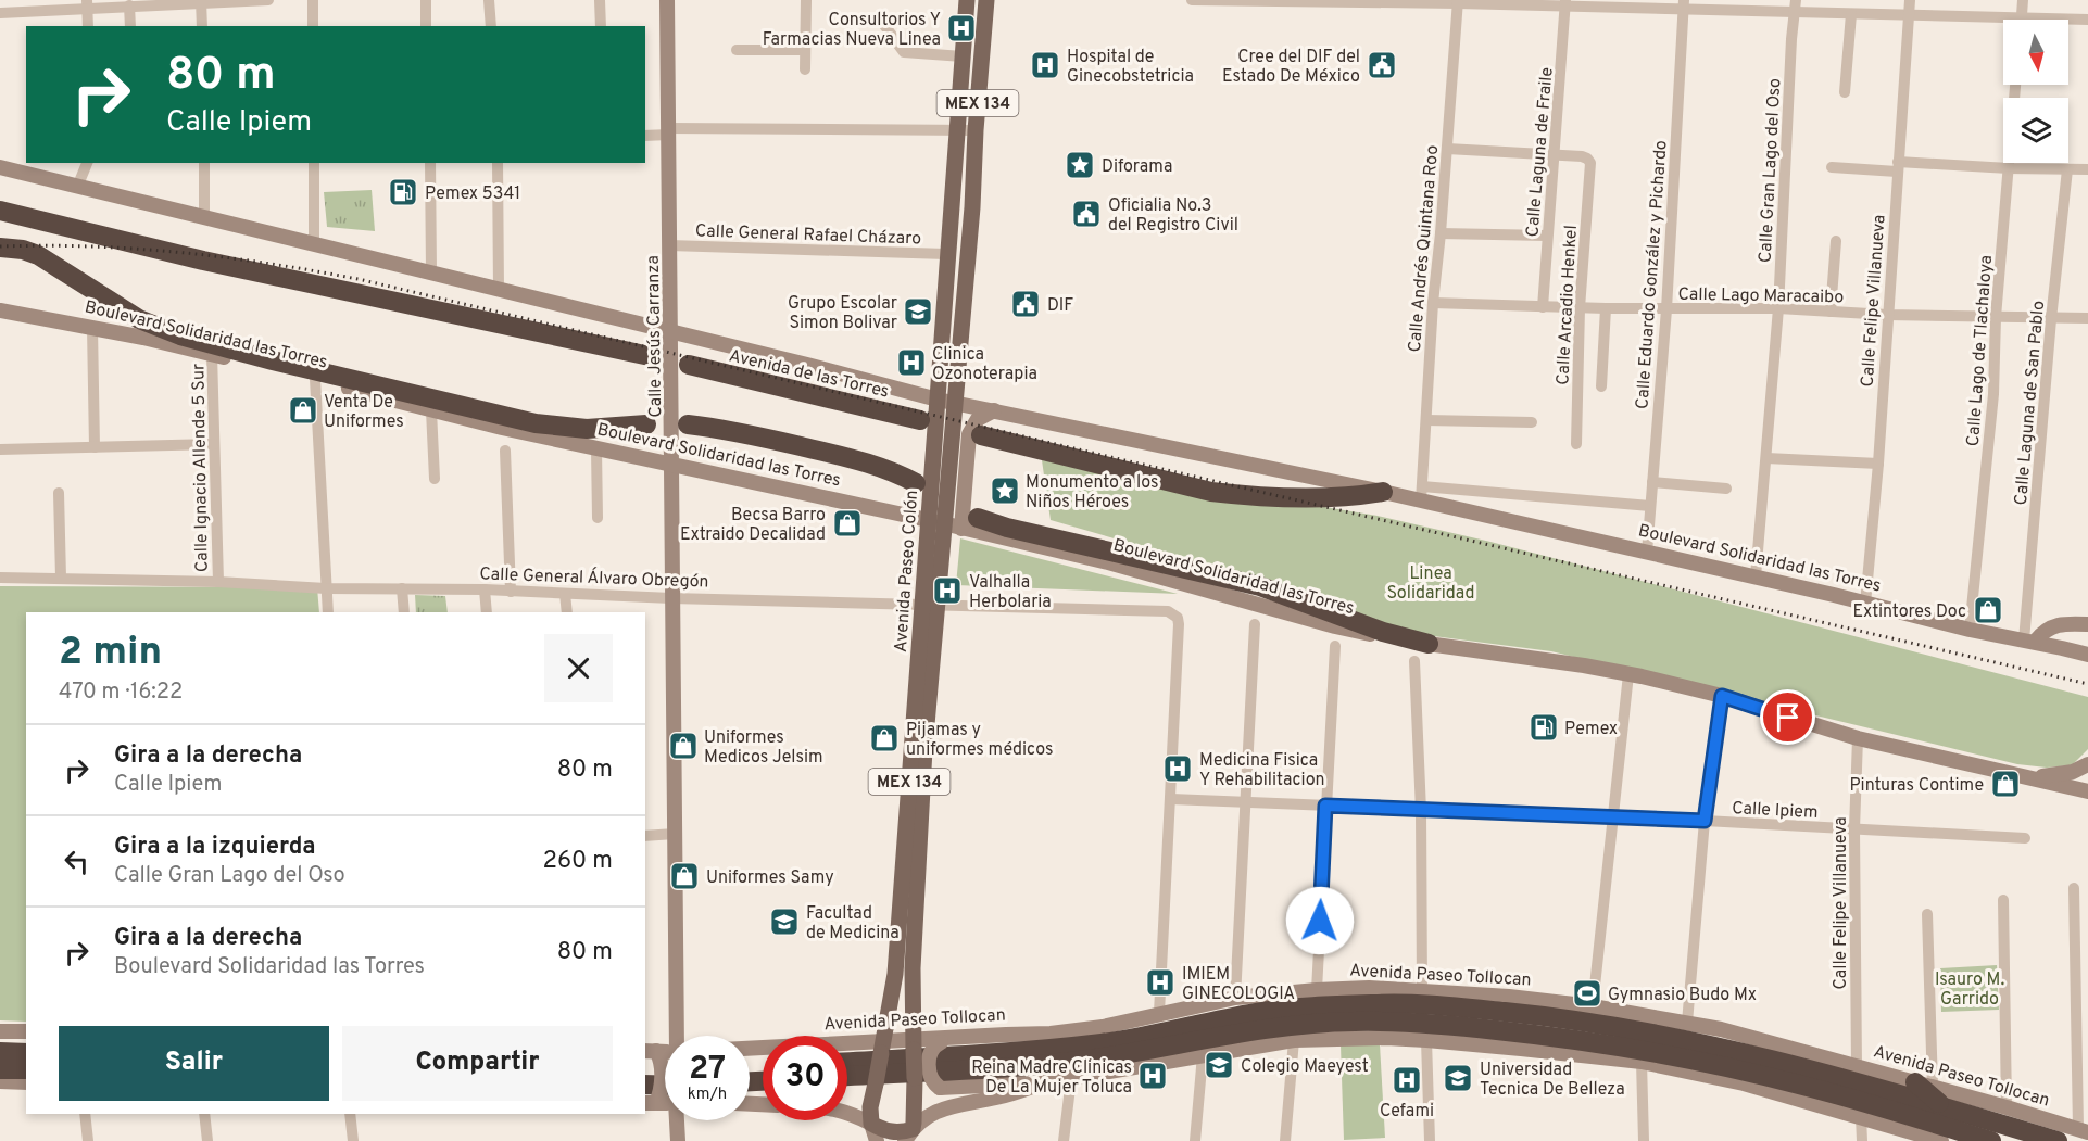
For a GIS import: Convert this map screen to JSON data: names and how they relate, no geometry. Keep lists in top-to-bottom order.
{
  "streets": {
    "highway": ["Boulevard Solidaridad las Torres", "Avenida de las Torres", "Avenida Paseo Tollocan"],
    "main road": ["MEX 134", "Calle Jesús Carranza", "Avenida Paseo Colón"],
    "street": [
      "Calle Laguna de Fraile",
      "Calle Gran Lago del Oso",
      "Calle General Rafael Cházaro",
      "Calle Andrés Quintana Roo",
      "Calle Eduardo González y Pichardo",
      "Calle Lago Maracaibo",
      "Calle Felipe Villanueva",
      "Calle Arcadio Henkel",
      "Calle Lago de Tlachaloya",
      "Calle Laguna de San Pablo",
      "Calle Ignacio Allende 5 Sur",
      "Calle General Álvaro Obregón",
      "Calle Ipiem"
    ]
  },
  "crossings": [
    ["Calle Laguna de Fraile", "Calle Lago Maracaibo"],
    ["Calle Laguna de Fraile", "Calle Arcadio Henkel"],
    ["Calle Gran Lago del Oso", "Calle Lago Maracaibo"],
    ["Calle Gran Lago del Oso", "Boulevard Solidaridad las Torres"],
    ["Calle General Rafael Cházaro", "Calle Jesús Carranza"],
    ["Calle General Rafael Cházaro", "Avenida Paseo Colón"],
    ["Calle Andrés Quintana Roo", "Calle Lago Maracaibo"],
    ["Calle Andrés Quintana Roo", "Boulevard Solidaridad las Torres"],
    ["Calle Eduardo González y Pichardo", "Calle Lago Maracaibo"],
    ["Calle Eduardo González y Pichardo", "Boulevard Solidaridad las Torres"],
    ["Calle Lago Maracaibo", "Calle Felipe Villanueva"],
    ["Calle Lago Maracaibo", "Calle Arcadio Henkel"],
    ["Calle Lago Maracaibo", "Calle Lago de Tlachaloya"],
    ["Calle Lago Maracaibo", "Calle Laguna de San Pablo"],
    ["Calle Felipe Villanueva", "Boulevard Solidaridad las Torres"],
    ["Calle Felipe Villanueva", "Calle Ipiem"],
    ["Calle Felipe Villanueva", "Avenida Paseo Tollocan"],
    ["Boulevard Solidaridad las Torres", "Calle Jesús Carranza"],
    ["Boulevard Solidaridad las Torres", "Calle Lago de Tlachaloya"],
    ["Boulevard Solidaridad las Torres", "Calle Laguna de San Pablo"],
    ["Boulevard Solidaridad las Torres", "Calle Ignacio Allende 5 Sur"],
    ["Boulevard Solidaridad las Torres", "Avenida Paseo Colón"],
    ["Calle Jesús Carranza", "Calle General Álvaro Obregón"],
    ["Calle Ignacio Allende 5 Sur", "Calle General Álvaro Obregón"],
    ["Avenida Paseo Colón", "Calle General Álvaro Obregón"],
    ["Avenida Paseo Colón", "Avenida Paseo Tollocan"],
    ["Calle General Álvaro Obregón", "Calle Ipiem"]
  ],
  "parks": ["Linea Solidaridad", "Isauro M. Garrido"],
  "places": {
    "hospital": [
      "Consultorios Y Farmacias Nueva Linea",
      "Hospital de Ginecobstetricia",
      "Clinica Ozonoterapia",
      "Valhalla Herbolaria",
      "Medicina Fisica Y Rehabilitacion",
      "IMIEM GINECOLOGIA",
      "Reina Madre Clinicas De La Mujer Toluca",
      "Cefami"
    ],
    "public building": ["Cree del DIF del Estado De México", "Oficialia No.3 del Registro Civil", "DIF"],
    "place": ["Diforama", "Monumento a los Niños Héroes"],
    "fuel station": ["Pemex 5341", "Pemex"],
    "school or university": [
      "Grupo Escolar Simon Bolivar",
      "Facultad de Medicina",
      "Colegio Maeyest",
      "Universidad Tecnica De Belleza"
    ],
    "shop": [
      "Venta De Uniformes",
      "Becsa Barro Extraido Decalidad",
      "Extintores Doc",
      "Pijamas y uniformes médicos",
      "Uniformes Medicos Jelsim",
      "Pinturas Contime",
      "Uniformes Samy"
    ],
    "sports": ["Gymnasio Budo Mx"]
  },
  "north": "bottom",
  "page": {
    "turn": ["80 m", "Calle Ipiem"],
    "heading": ["2 min", "470 m · 16:22"],
    "list": [
      {
        "name": "Gira a la derecha",
        "note": "Calle Ipiem",
        "value": "80 m"
      },
      {
        "name": "Gira a la izquierda",
        "note": "Calle Gran Lago del Oso",
        "value": "260 m"
      },
      {
        "name": "Gira a la derecha",
        "note": "Boulevard Solidaridad las Torres",
        "value": "80 m"
      }
    ],
    "buttons": ["Salir", "Compartir"],
    "speed": "27 km/h",
    "limit": "30"
  }
}
